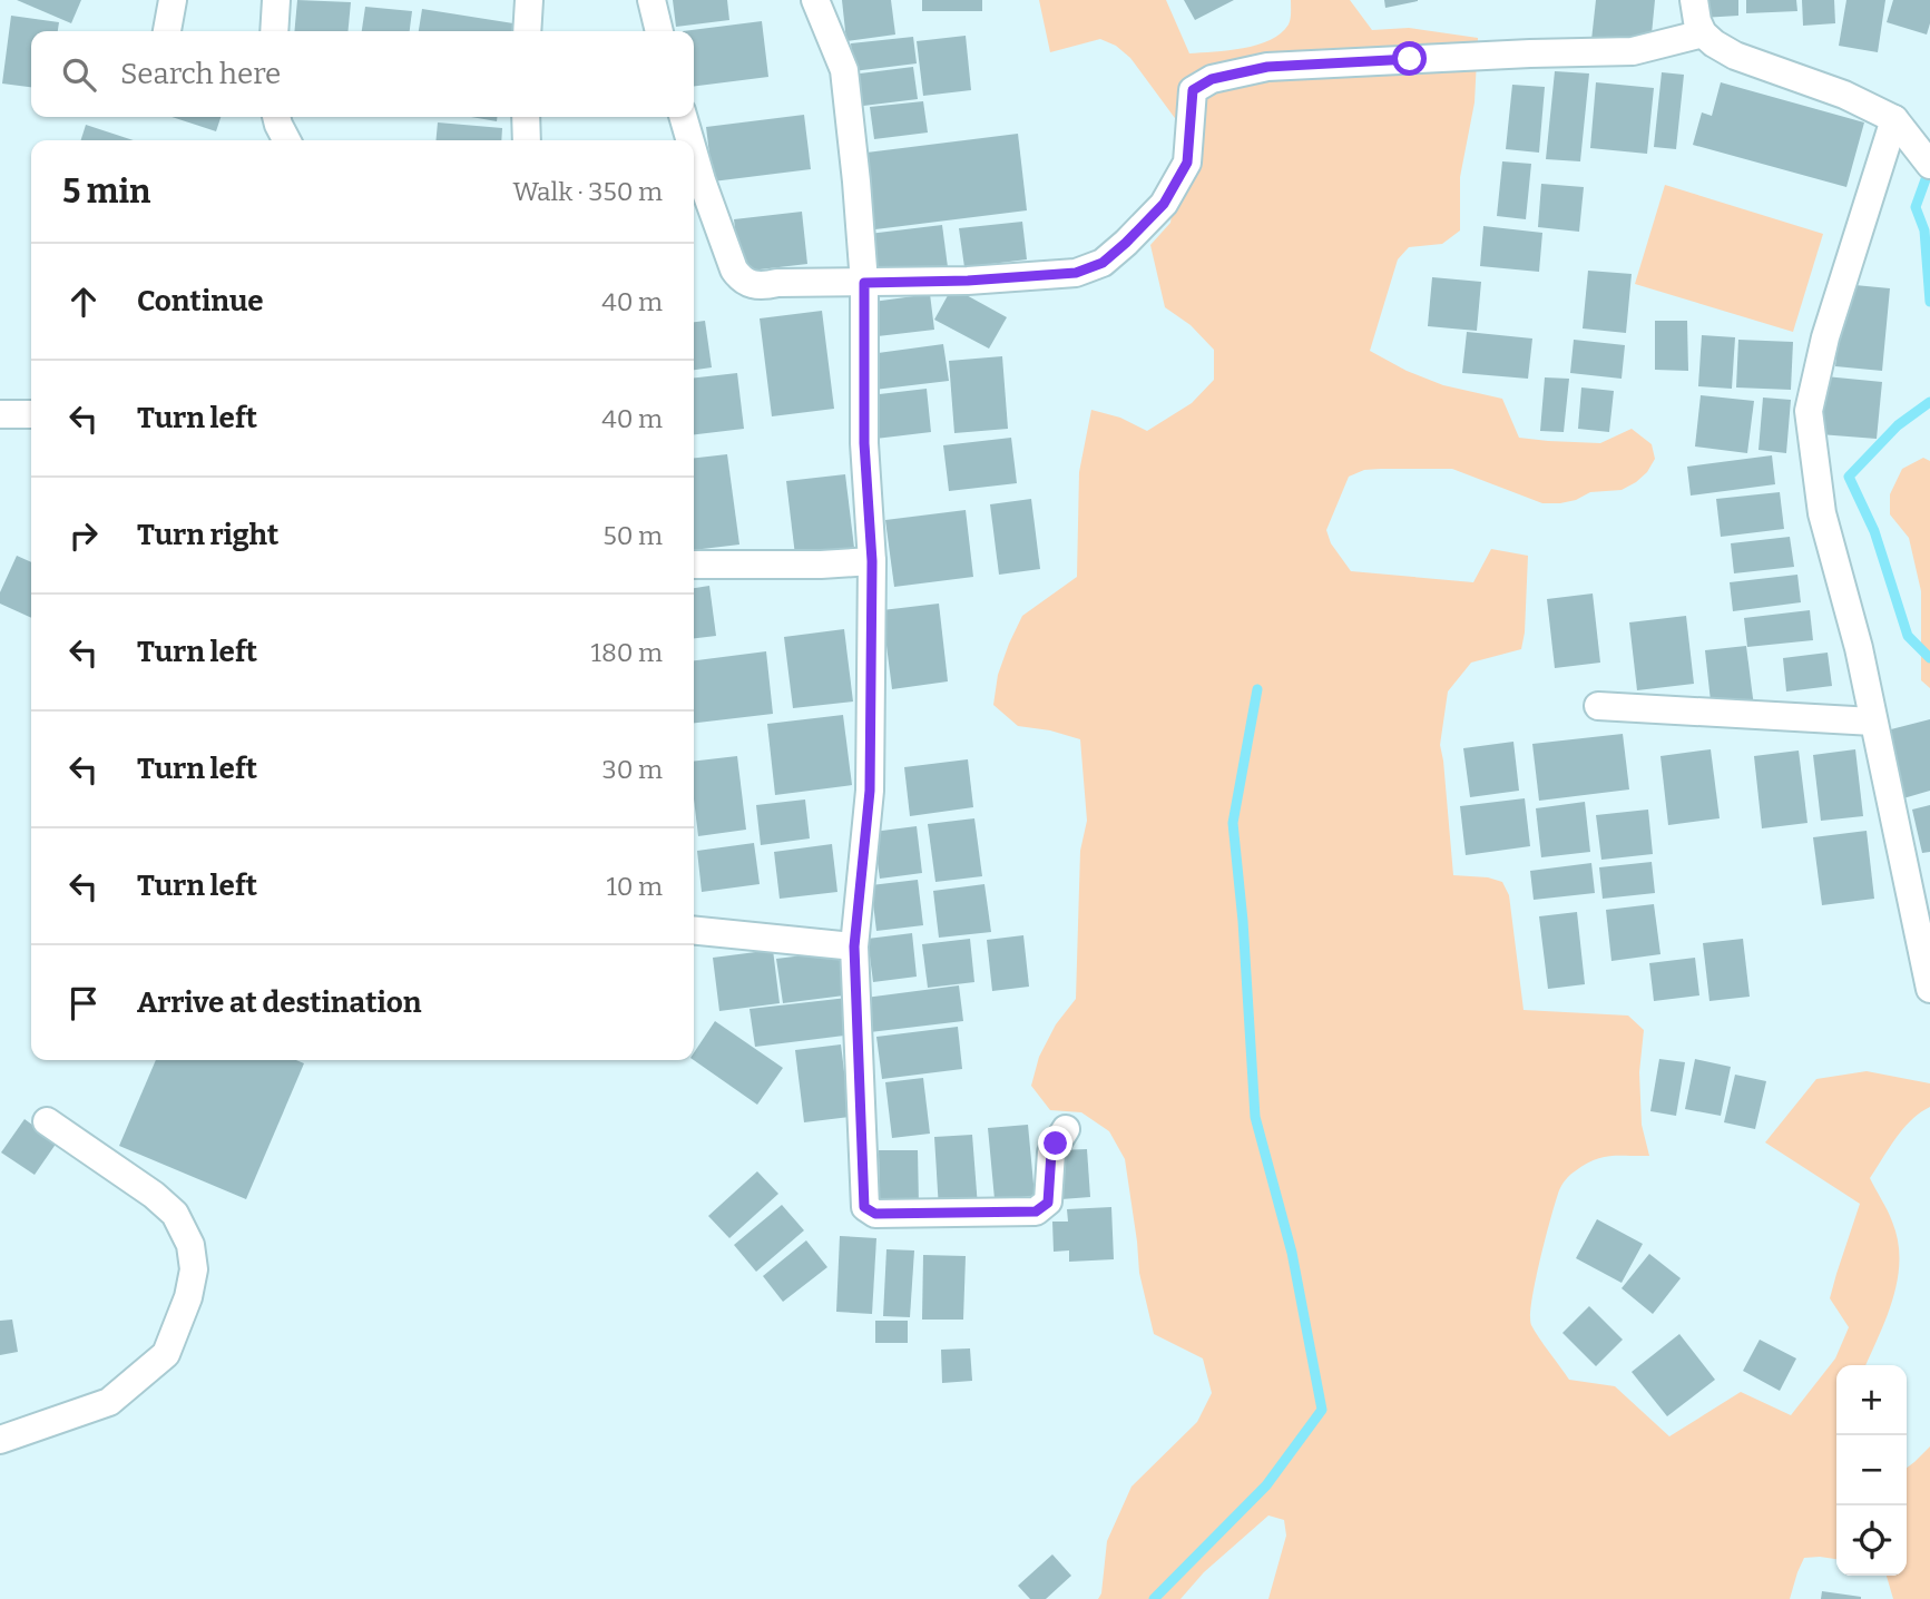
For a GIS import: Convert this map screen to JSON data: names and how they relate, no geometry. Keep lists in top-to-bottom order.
{
  "page": {
    "search": "Search here",
    "heading": ["5 min", "Walk · 350 m"],
    "list": [
      ["Continue", "40 m"],
      ["Turn left", "40 m"],
      ["Turn right", "50 m"],
      ["Turn left", "180 m"],
      ["Turn left", "30 m"],
      ["Turn left", "10 m"],
      "Arrive at destination"
    ],
    "map_buttons": ["+", "−"]
  }
}
